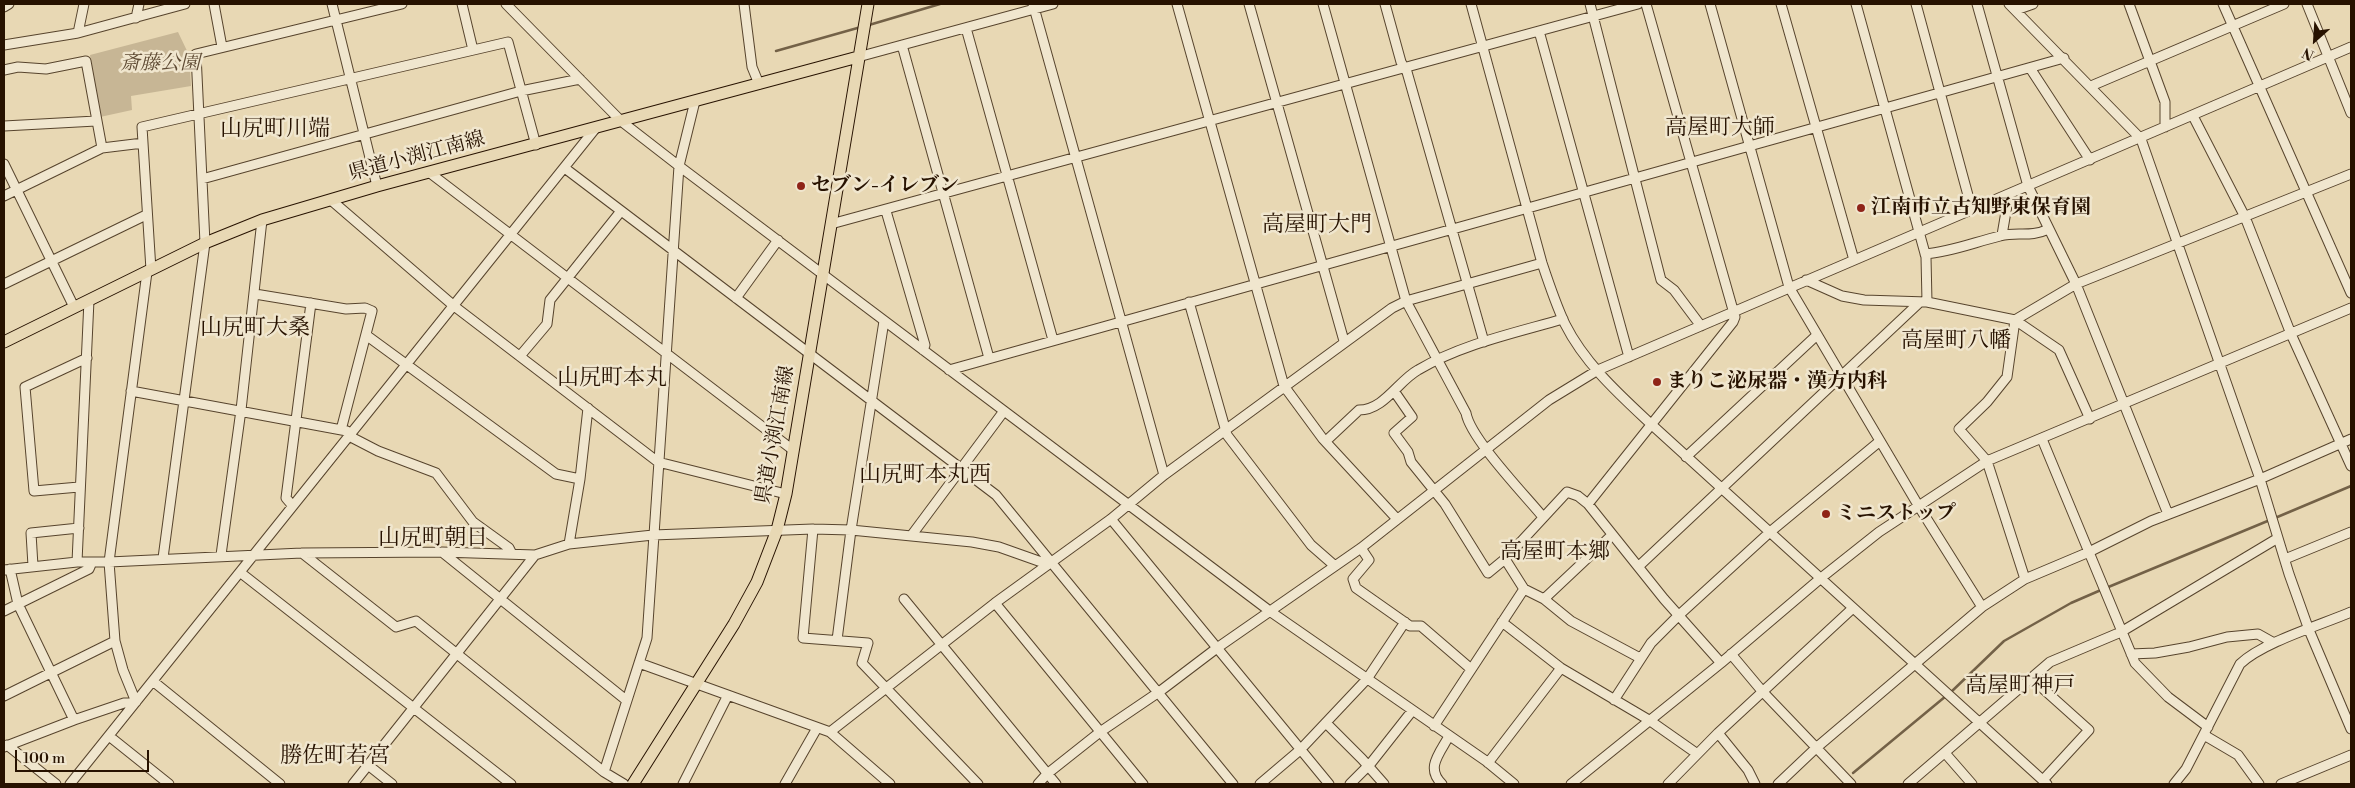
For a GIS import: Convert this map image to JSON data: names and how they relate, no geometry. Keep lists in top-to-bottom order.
{
  "streets": {
    "main road": ["県道小渕江南線"]
  },
  "districts": [
    "高屋町大師",
    "山尻町川端",
    "高屋町大門",
    "山尻町大桑",
    "高屋町八幡",
    "山尻町本丸",
    "山尻町本丸西",
    "山尻町朝日",
    "高屋町本郷",
    "高屋町神戸",
    "勝佐町若宮"
  ],
  "parks": ["斎藤公園"],
  "places": [
    "セブン-イレブン",
    "江南市立古知野東保育園",
    "まりこ泌尿器・漢方内科",
    "ミニストップ"
  ],
  "scale_bar": "100 m",
  "north": "bottom left"
}
